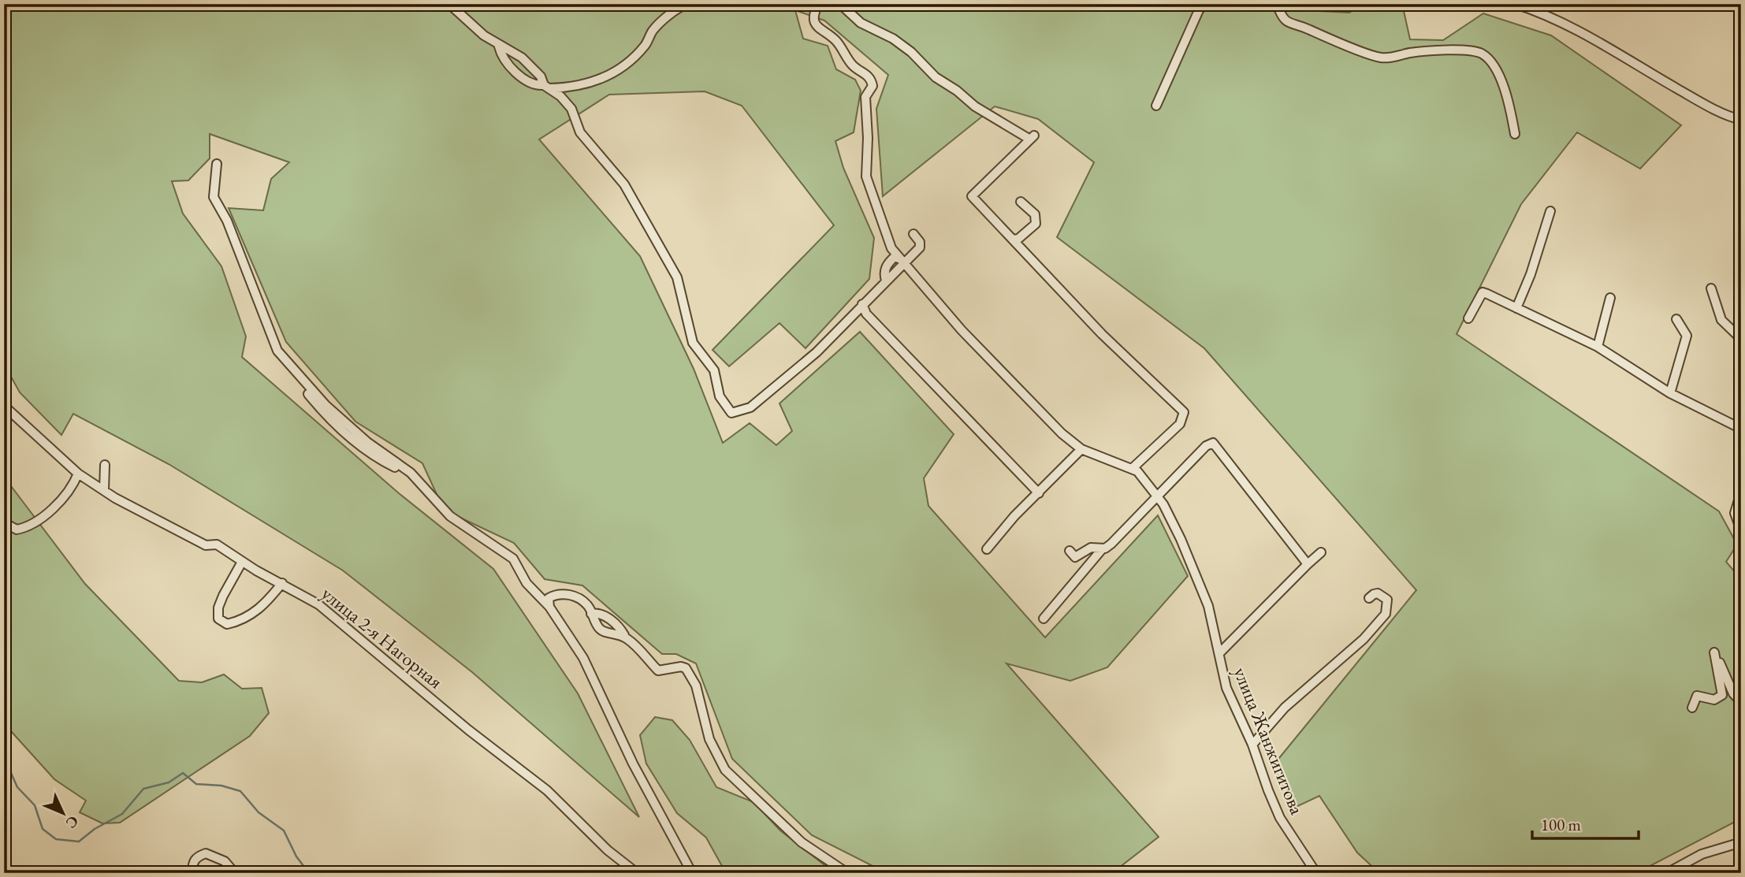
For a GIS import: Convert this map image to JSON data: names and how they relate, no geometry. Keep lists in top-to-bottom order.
{
  "streets": {
    "street": ["улица 2-я Нагорная", "улица Жанжигитова"]
  },
  "scale_bar": "100 m",
  "north": "bottom right"
}
